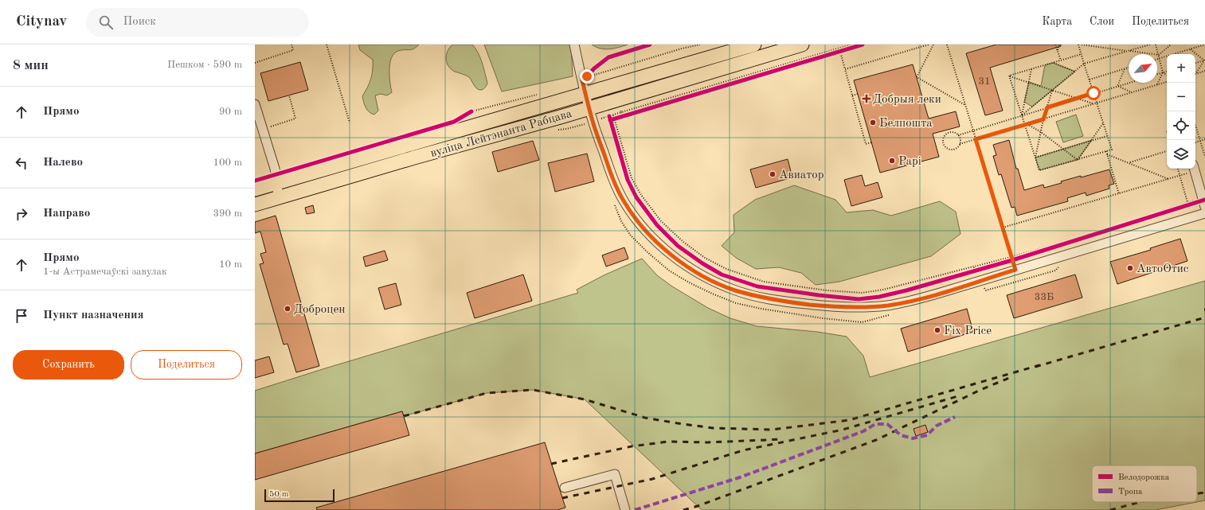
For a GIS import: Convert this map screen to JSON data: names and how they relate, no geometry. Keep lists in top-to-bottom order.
{
  "streets": {
    "highway": ["вуліца Лейтэнанта Рабцава"]
  },
  "places": {
    "health": ["Добрыя леки"],
    "other": [
      "Белпошта",
      "Papi",
      "Авиатор",
      "АвтоОтис",
      "Доброцен",
      "Fix Price"
    ]
  },
  "house_numbers": ["31", "33Б"],
  "legend": ["Велодорожка", "Тропа"],
  "scale_bar": "50 m",
  "north": "top right",
  "page": {
    "header": "Citynav",
    "search": "Поиск",
    "nav": ["Карта", "Слои", "Поделиться"],
    "heading": ["8 мин", "Пешком · 590 m"],
    "map_buttons": ["+", "−"],
    "list": [
      ["Прямо", "90 m"],
      ["Налево", "100 m"],
      ["Направо", "390 m"],
      ["Прямо", "1-ы Астрамечаўскі завулак", "10 m"],
      "Пункт назначения"
    ],
    "buttons": ["Сохранить", "Поделиться"],
    "scale": "50 m"
  }
}
